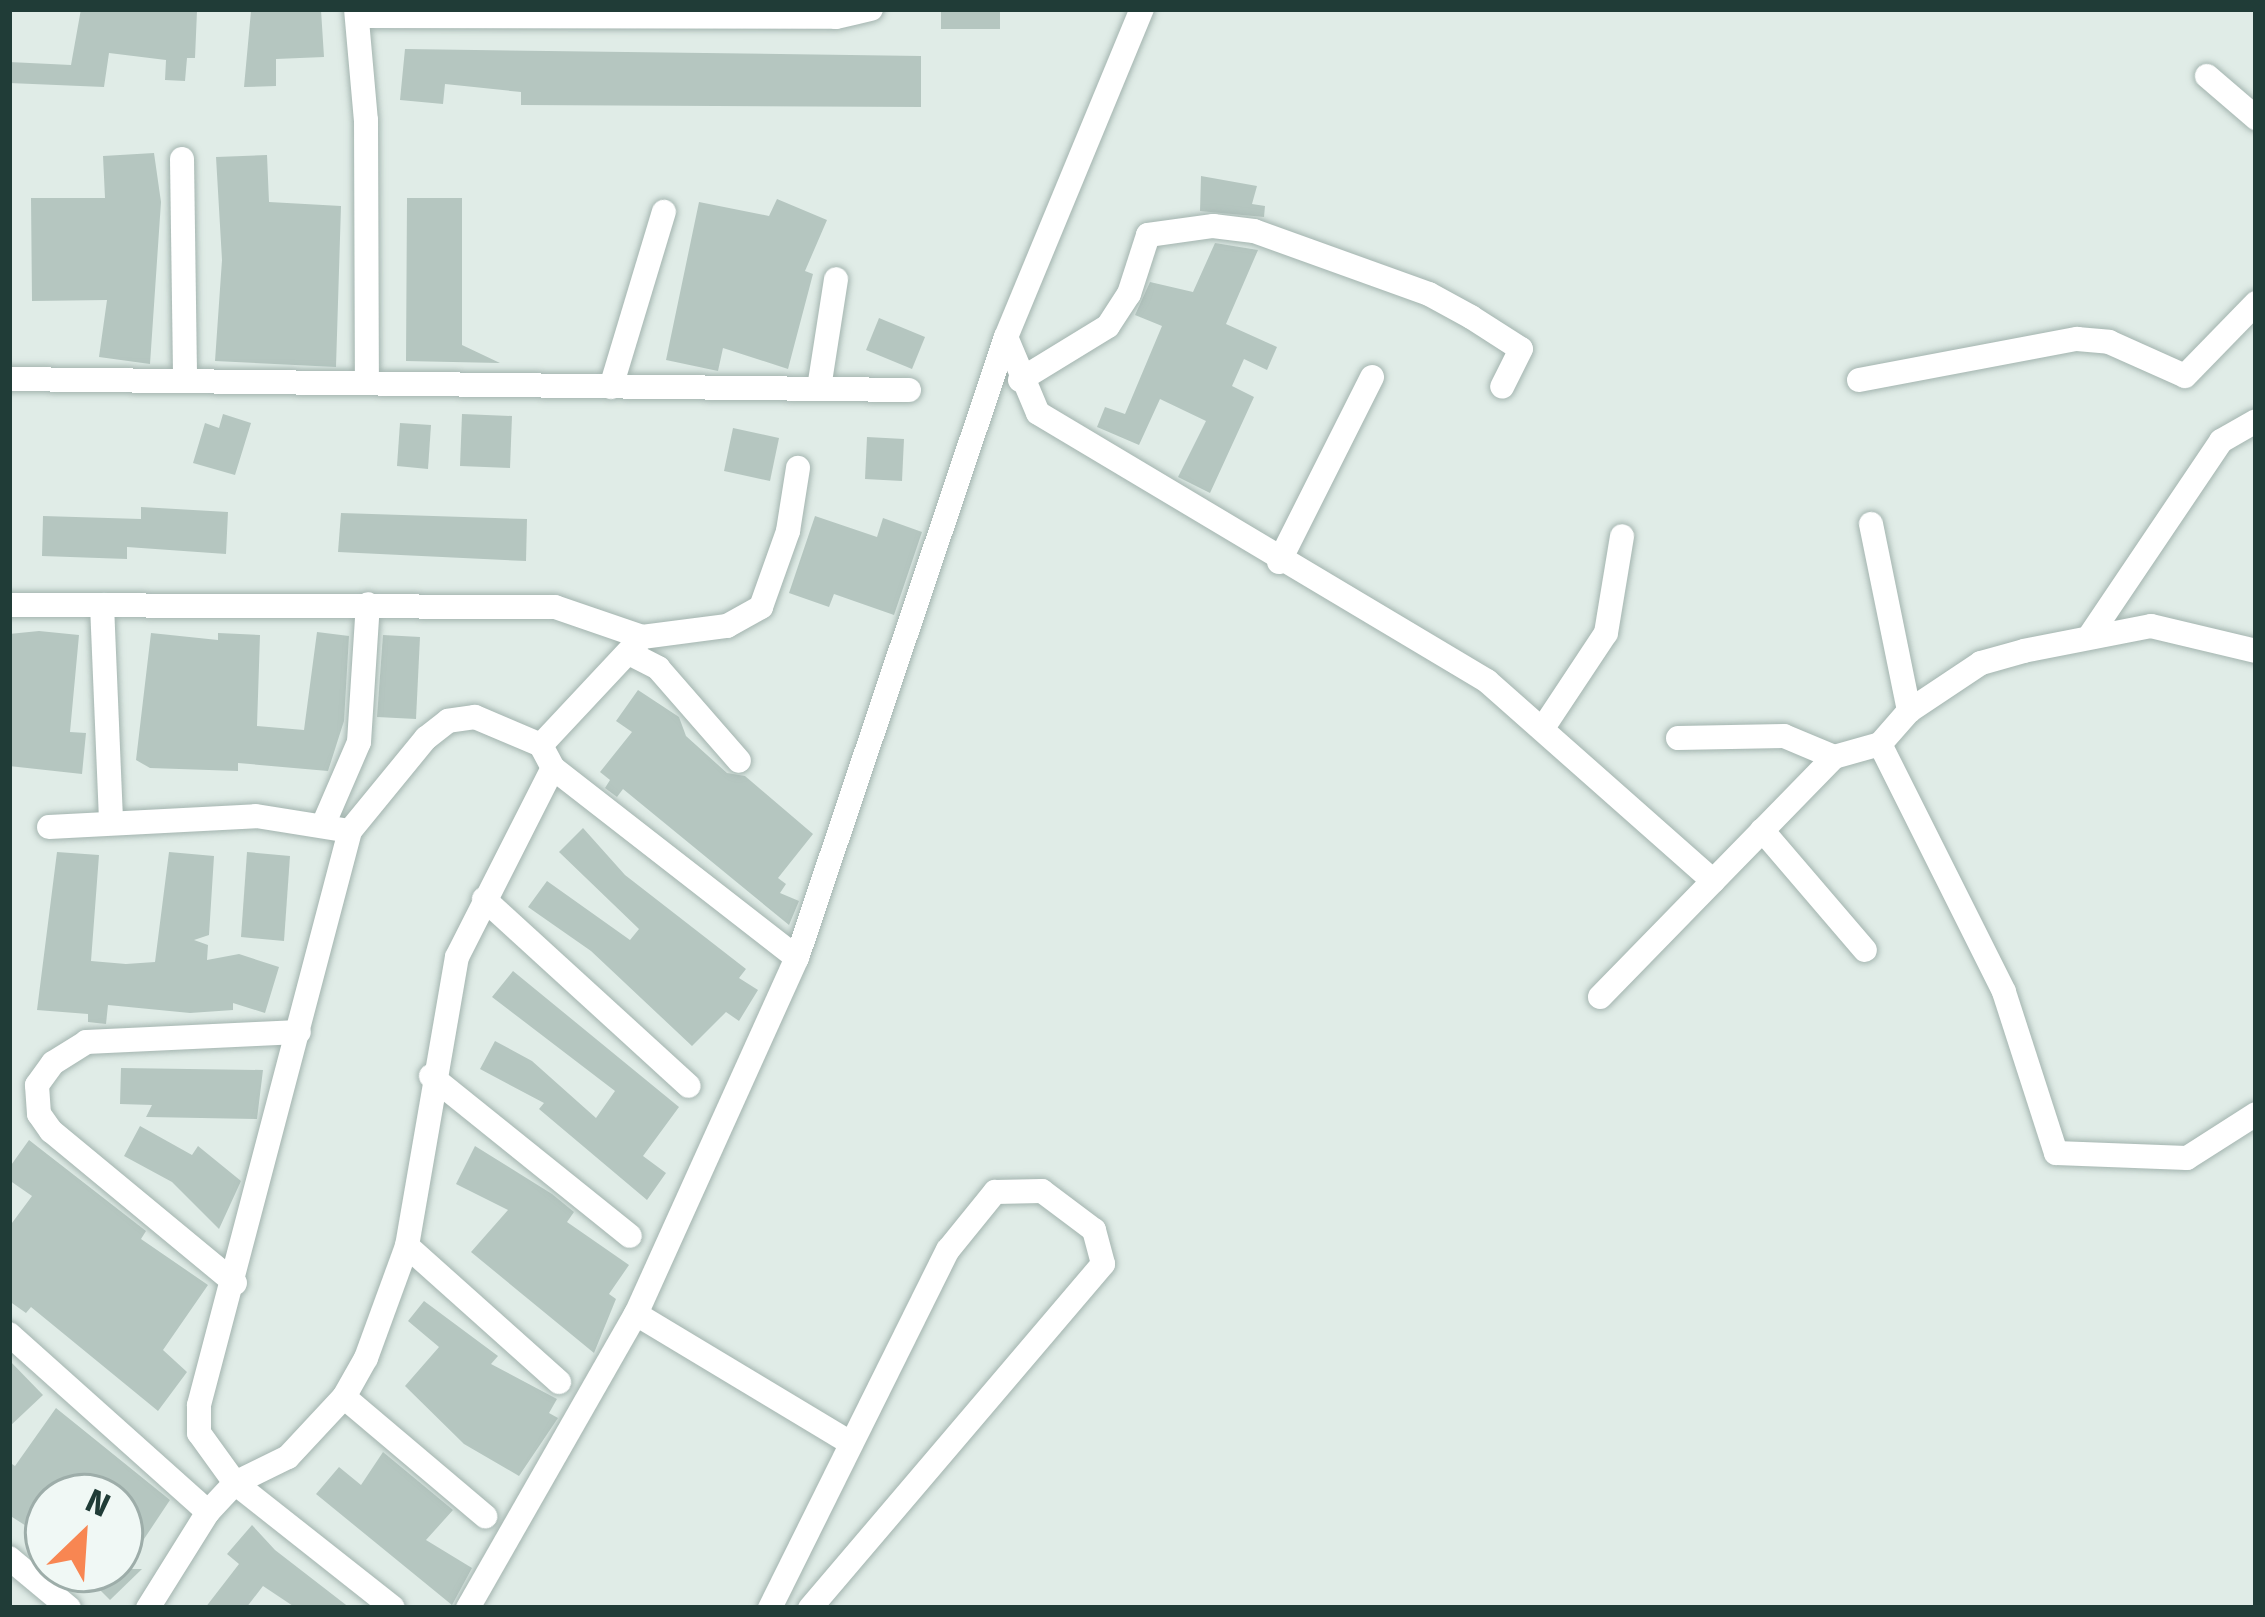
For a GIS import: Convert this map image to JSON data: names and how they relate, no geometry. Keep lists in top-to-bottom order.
{
  "north": "top right"
}
